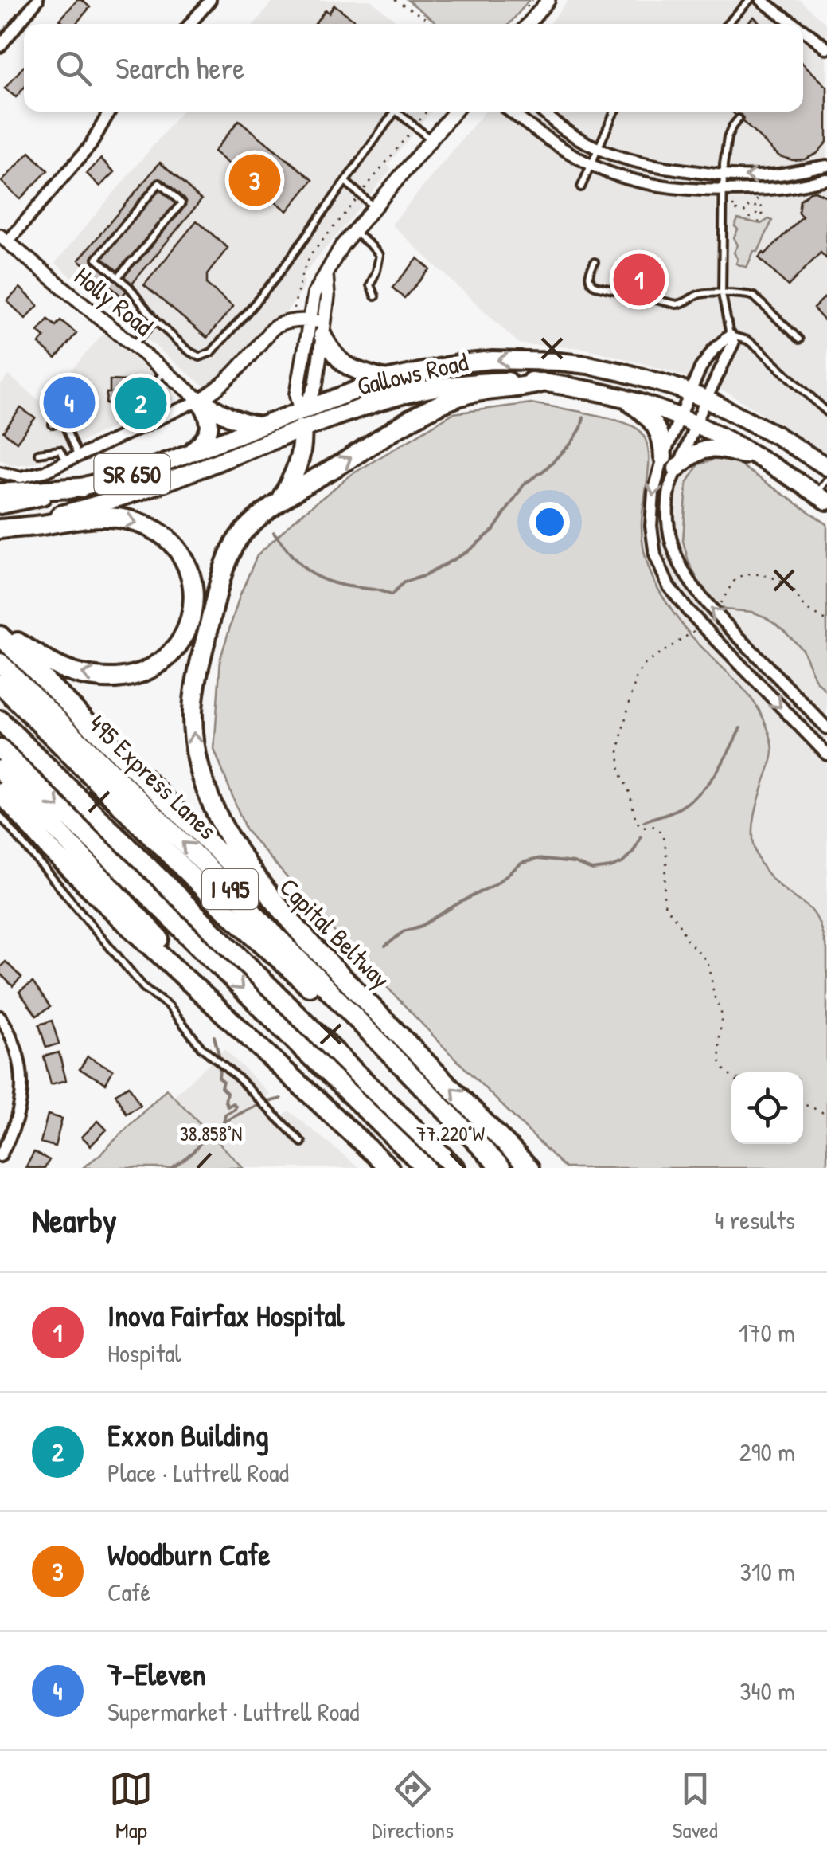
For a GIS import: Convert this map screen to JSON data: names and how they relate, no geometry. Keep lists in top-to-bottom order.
{
  "streets": {
    "highway": ["495 Express Lanes", "I 495", "Capital Beltway"],
    "main road": ["Gallows Road", "SR 650"],
    "street": ["Holly Road"]
  },
  "page": {
    "search": "Search here",
    "pins": [
      "3",
      "1",
      "4",
      "2"
    ],
    "heading": ["Nearby", "4 results"],
    "list": [
      {
        "mark": "1",
        "name": "Inova Fairfax Hospital",
        "note": "Hospital",
        "value": "170 m"
      },
      {
        "mark": "2",
        "name": "Exxon Building",
        "note": "Place · Luttrell Road",
        "value": "290 m"
      },
      {
        "mark": "3",
        "name": "Woodburn Cafe",
        "note": "Café",
        "value": "310 m"
      },
      {
        "mark": "4",
        "name": "7-Eleven",
        "note": "Supermarket · Luttrell Road",
        "value": "340 m"
      }
    ],
    "nav": ["Map", "Directions", "Saved"]
  },
  "coordinates": ["38.858°N", "77.220°W"]
}
